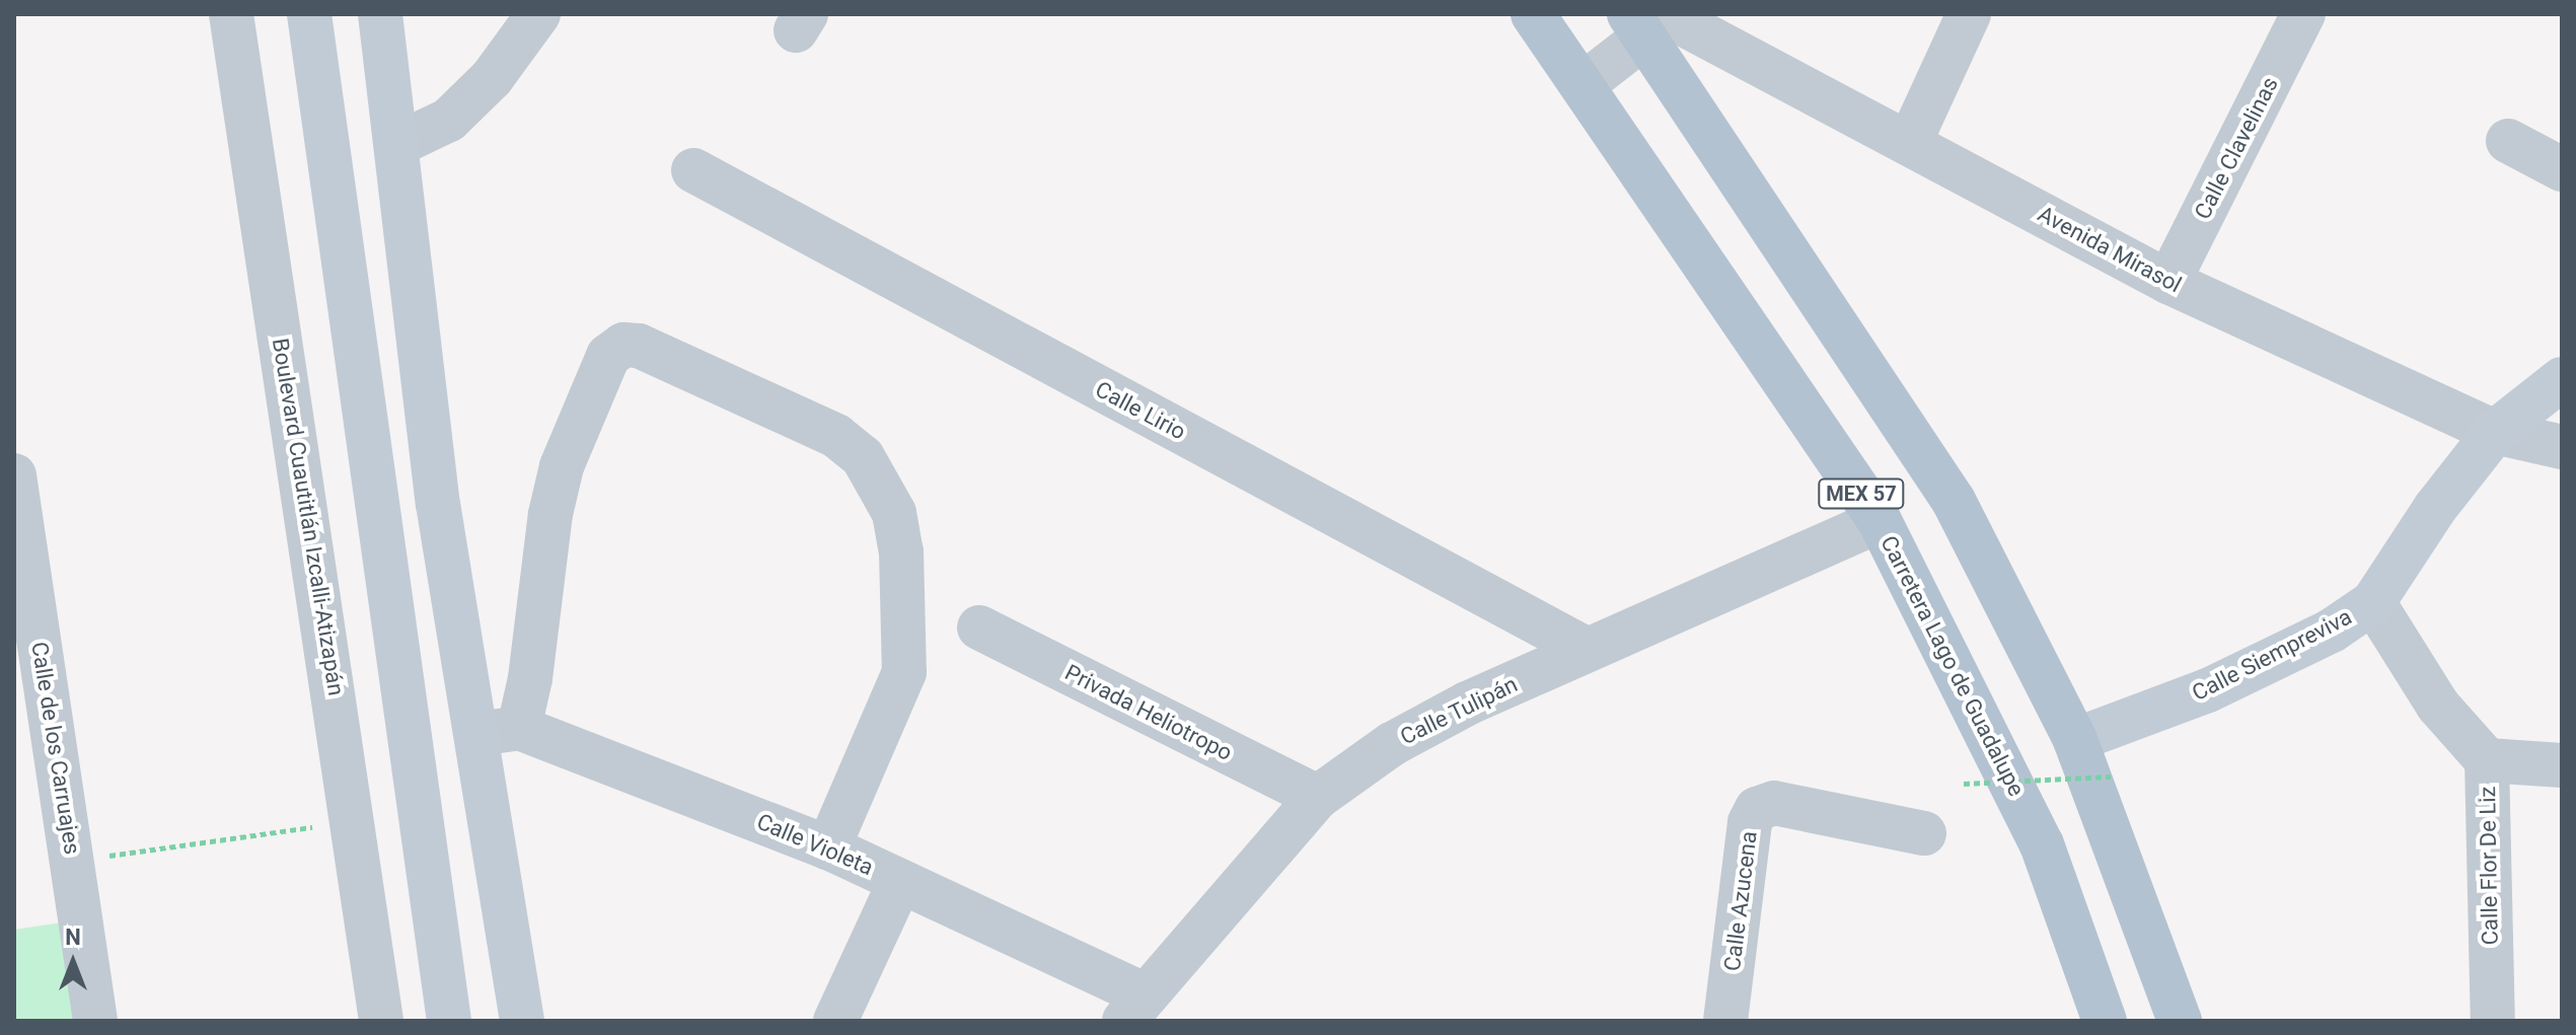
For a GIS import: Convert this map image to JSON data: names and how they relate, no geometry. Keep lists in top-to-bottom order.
{
  "streets": {
    "main road": ["MEX 57", "Calle Siempreviva", "Carretera Lago de Guadalupe"],
    "street": [
      "Calle Clavelinas",
      "Avenida Mirasol",
      "Calle Lirio",
      "Boulevard Cuautitlán Izcalli-Atizapán",
      "Calle Tulipán",
      "Privada Heliotropo",
      "Calle de los Carruajes",
      "Calle Violeta",
      "Calle Flor De Liz",
      "Calle Azucena"
    ]
  },
  "crossings": [
    ["Calle Clavelinas", "Avenida Mirasol"],
    ["Avenida Mirasol", "MEX 57"],
    ["Avenida Mirasol", "Calle Siempreviva"],
    ["Calle Lirio", "Calle Tulipán"],
    ["MEX 57", "Calle Siempreviva"],
    ["Calle Siempreviva", "Calle Flor De Liz"],
    ["Carretera Lago de Guadalupe", "Calle Tulipán"],
    ["Calle Tulipán", "Privada Heliotropo"],
    ["Calle Tulipán", "Calle Violeta"]
  ],
  "north": "top"
}
